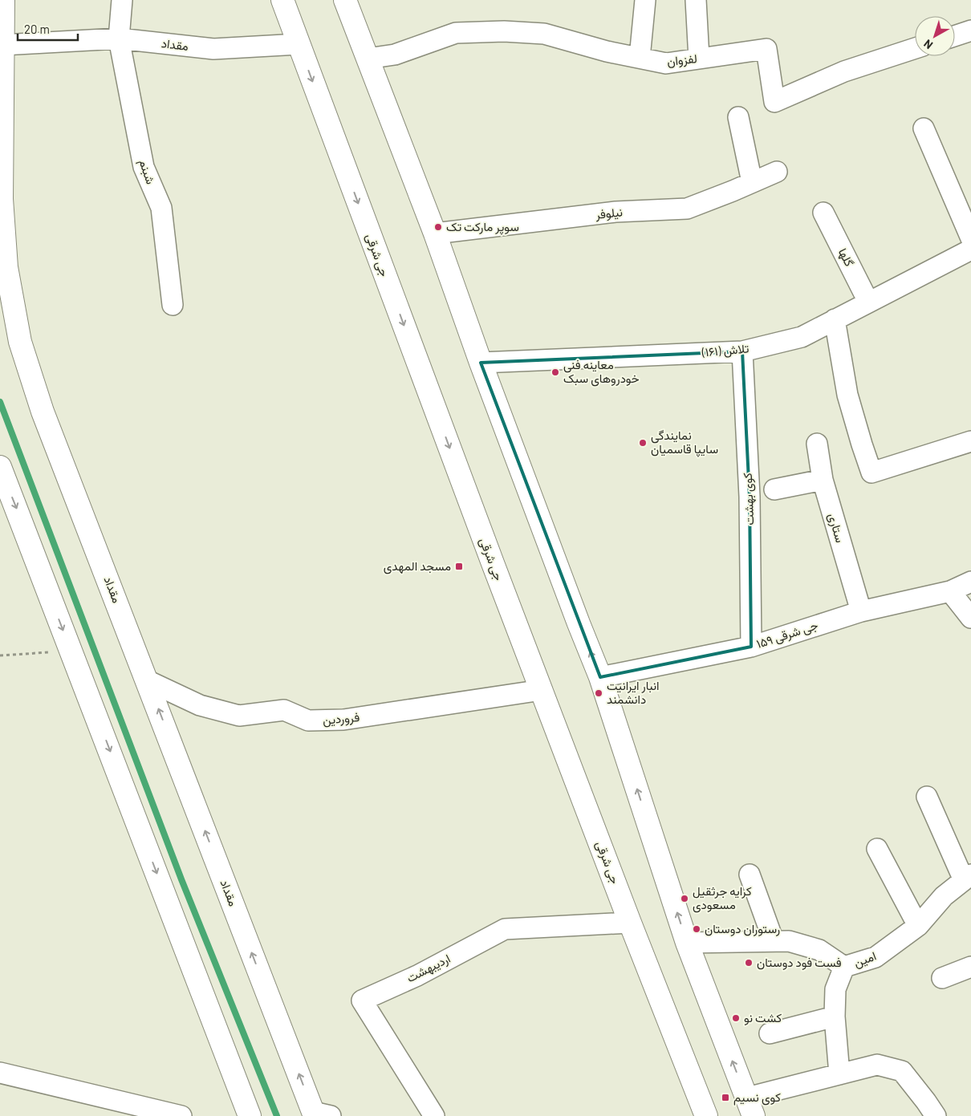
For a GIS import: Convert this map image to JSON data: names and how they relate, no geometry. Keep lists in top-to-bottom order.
{
  "streets": {
    "main road": ["مقداد", "جی شرقی"],
    "street": [
      "لفزوان",
      "شبنم",
      "نیلوفر",
      "گلها",
      "تلاش (۱۶۱)",
      "کوی بهشت",
      "ستاری",
      "جی شرقی ۱۵۹",
      "فروردین",
      "امین",
      "اردیبهشت"
    ]
  },
  "crossings": [
    ["مقداد", "شبنم"],
    ["مقداد", "جی شرقی"],
    ["مقداد", "فروردین"],
    ["جی شرقی", "فروردین"],
    ["جی شرقی", "اردیبهشت"],
    ["گلها", "تلاش (۱۶۱)"],
    ["تلاش (۱۶۱)", "کوی بهشت"],
    ["کوی بهشت", "جی شرقی ۱۵۹"],
    ["ستاری", "جی شرقی ۱۵۹"]
  ],
  "places": {
    "other": [
      "سوپر مارکت تک",
      "معاینه فنی خودروهای سبک",
      "نمایندگی سایپا قاسمیان",
      "انبار ایرانیت دانشمند",
      "کرایه جرثقیل مسعودی",
      "رستوران دوستان",
      "فست فود دوستان",
      "کشت نو"
    ],
    "transit": ["مسجد المهدی", "کوی نسیم"]
  },
  "scale_bar": "20 m",
  "north": "bottom left"
}
